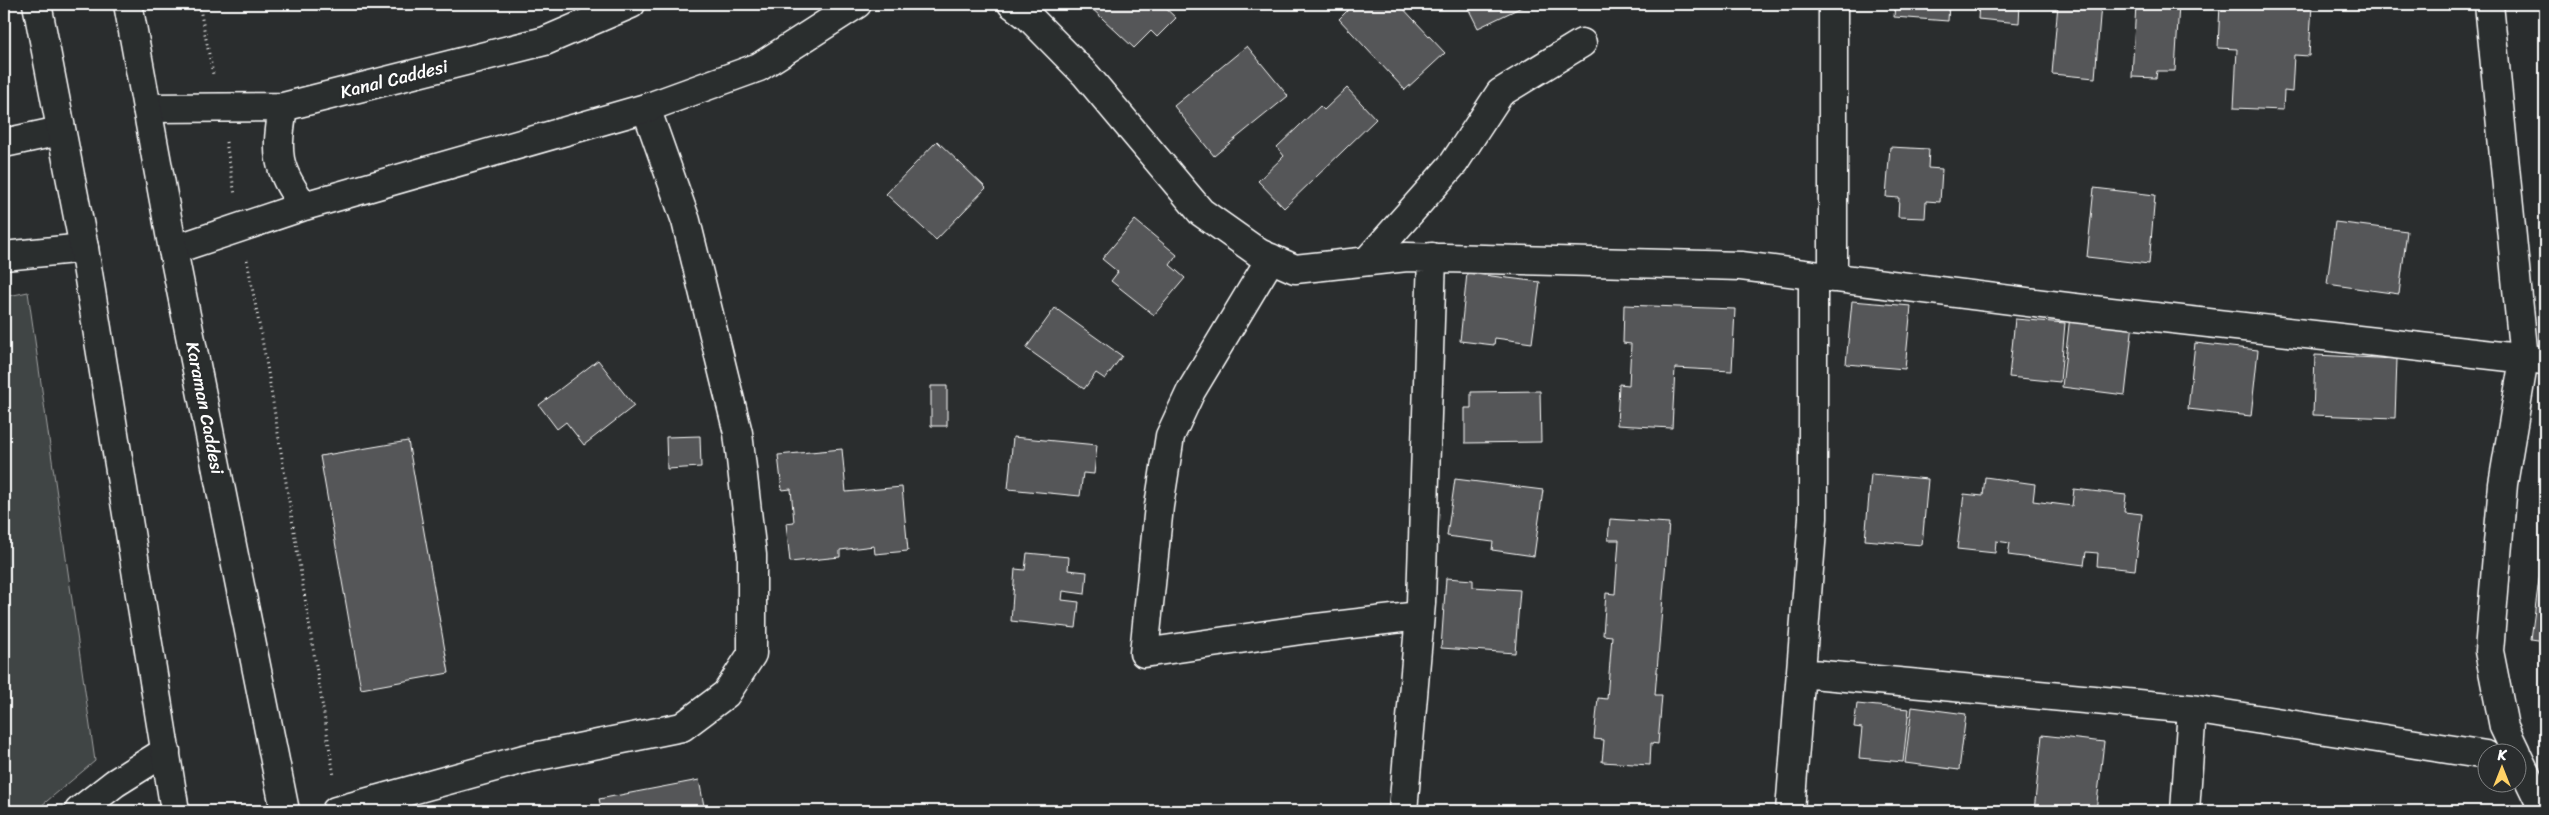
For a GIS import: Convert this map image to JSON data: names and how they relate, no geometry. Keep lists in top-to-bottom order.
{
  "streets": {
    "main road": ["Kanal Caddesi", "Karaman Caddesi"]
  },
  "crossings": [
    ["Kanal Caddesi", "Karaman Caddesi"]
  ],
  "north": "top"
}
